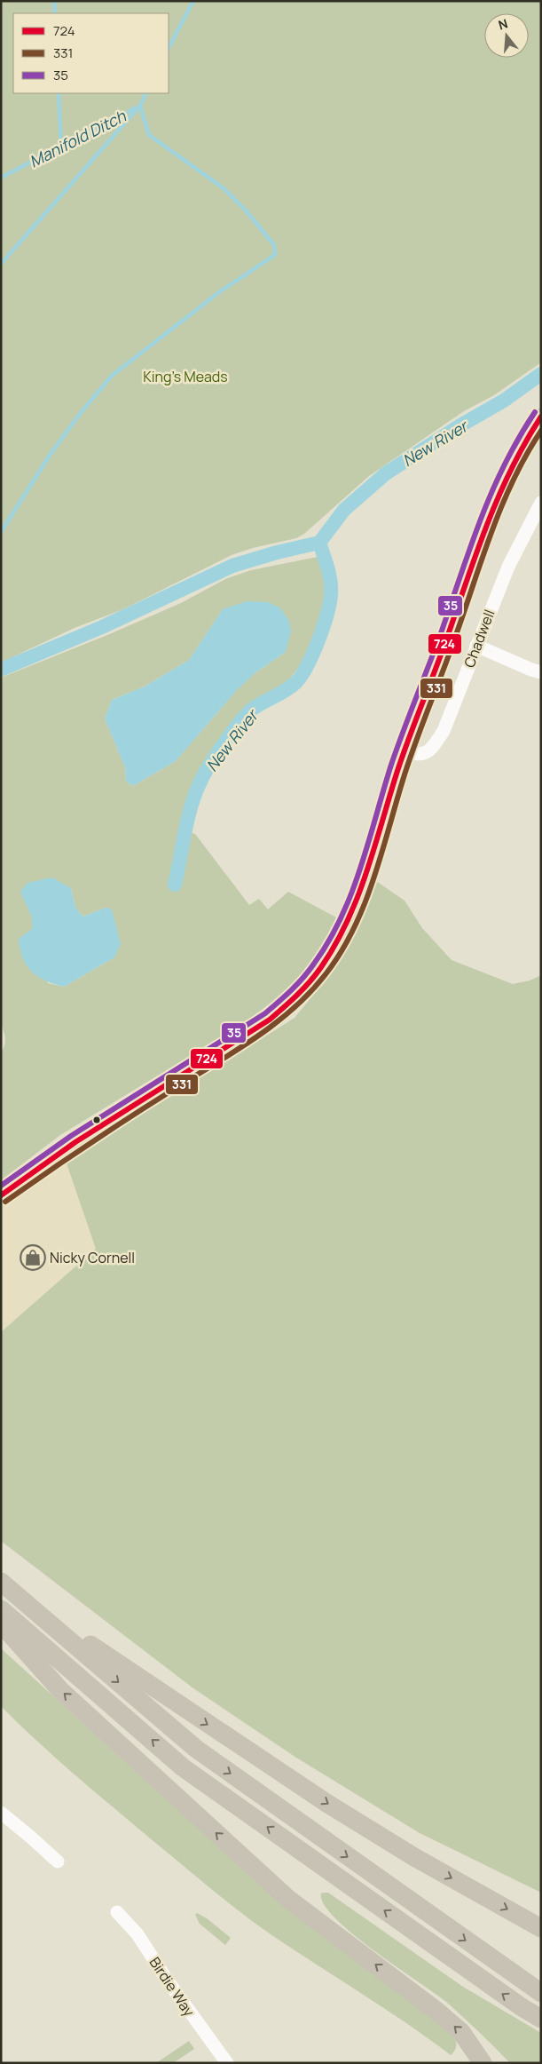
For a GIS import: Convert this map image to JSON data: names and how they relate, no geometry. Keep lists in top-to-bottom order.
{
  "streets": {
    "street": ["Chadwell", "Birdie Way"]
  },
  "water": ["Manifold Ditch", "New River"],
  "parks": ["King's Meads"],
  "places": {
    "shop": ["Nicky Cornell"]
  },
  "lines": ["transit line 35", "transit line 724", "transit line 331"],
  "legend": ["724", "331", "35"],
  "north": "top"
}
